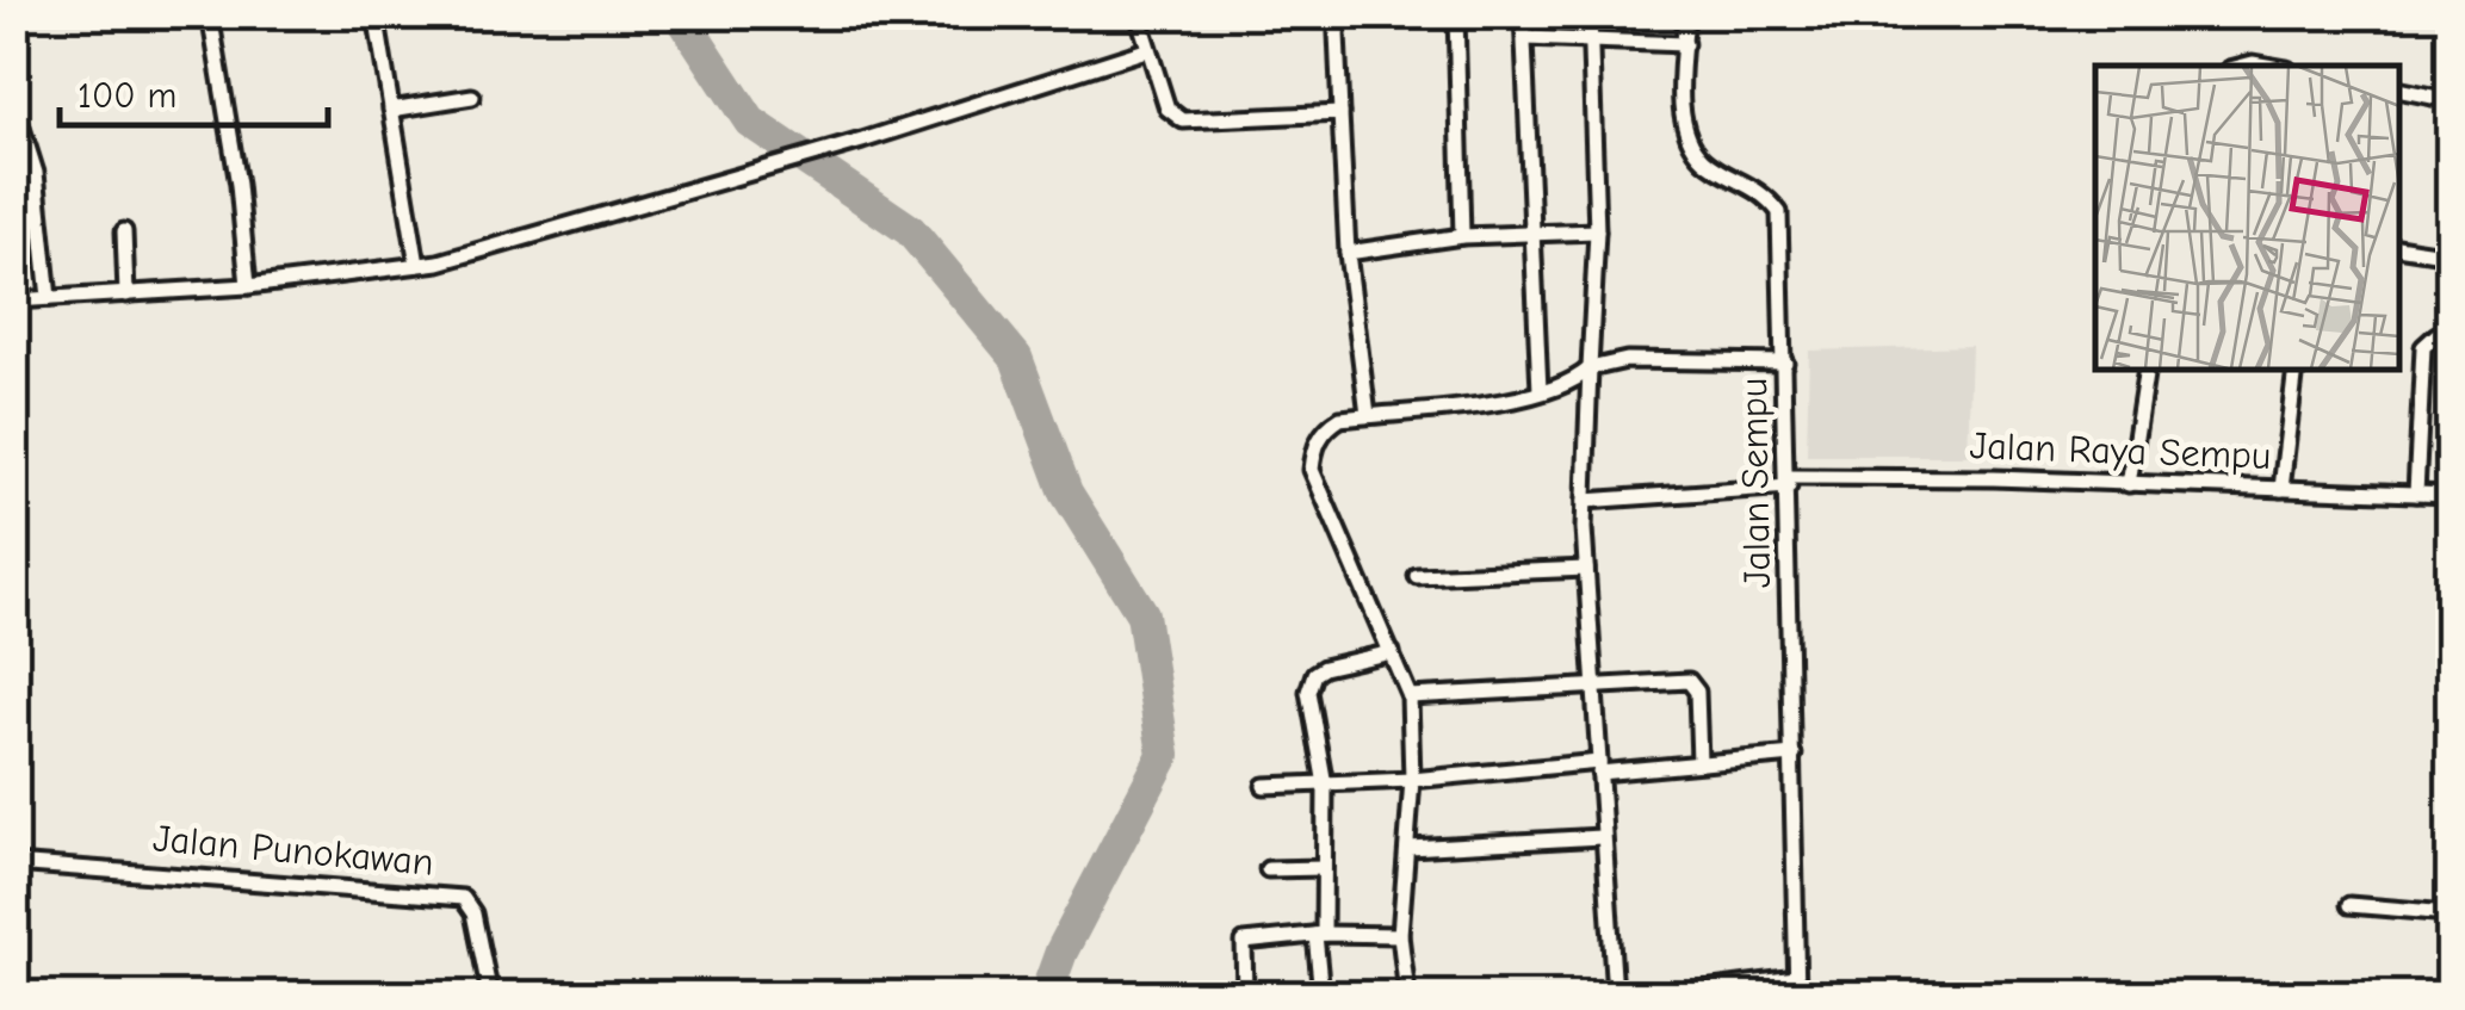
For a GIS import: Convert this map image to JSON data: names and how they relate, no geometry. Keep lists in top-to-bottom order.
{
  "streets": {
    "street": ["Jalan Raya Sempu", "Jalan Sempu", "Jalan Punokawan"]
  },
  "crossings": [
    ["Jalan Raya Sempu", "Jalan Sempu"]
  ],
  "scale_bar": "100 m"
}
